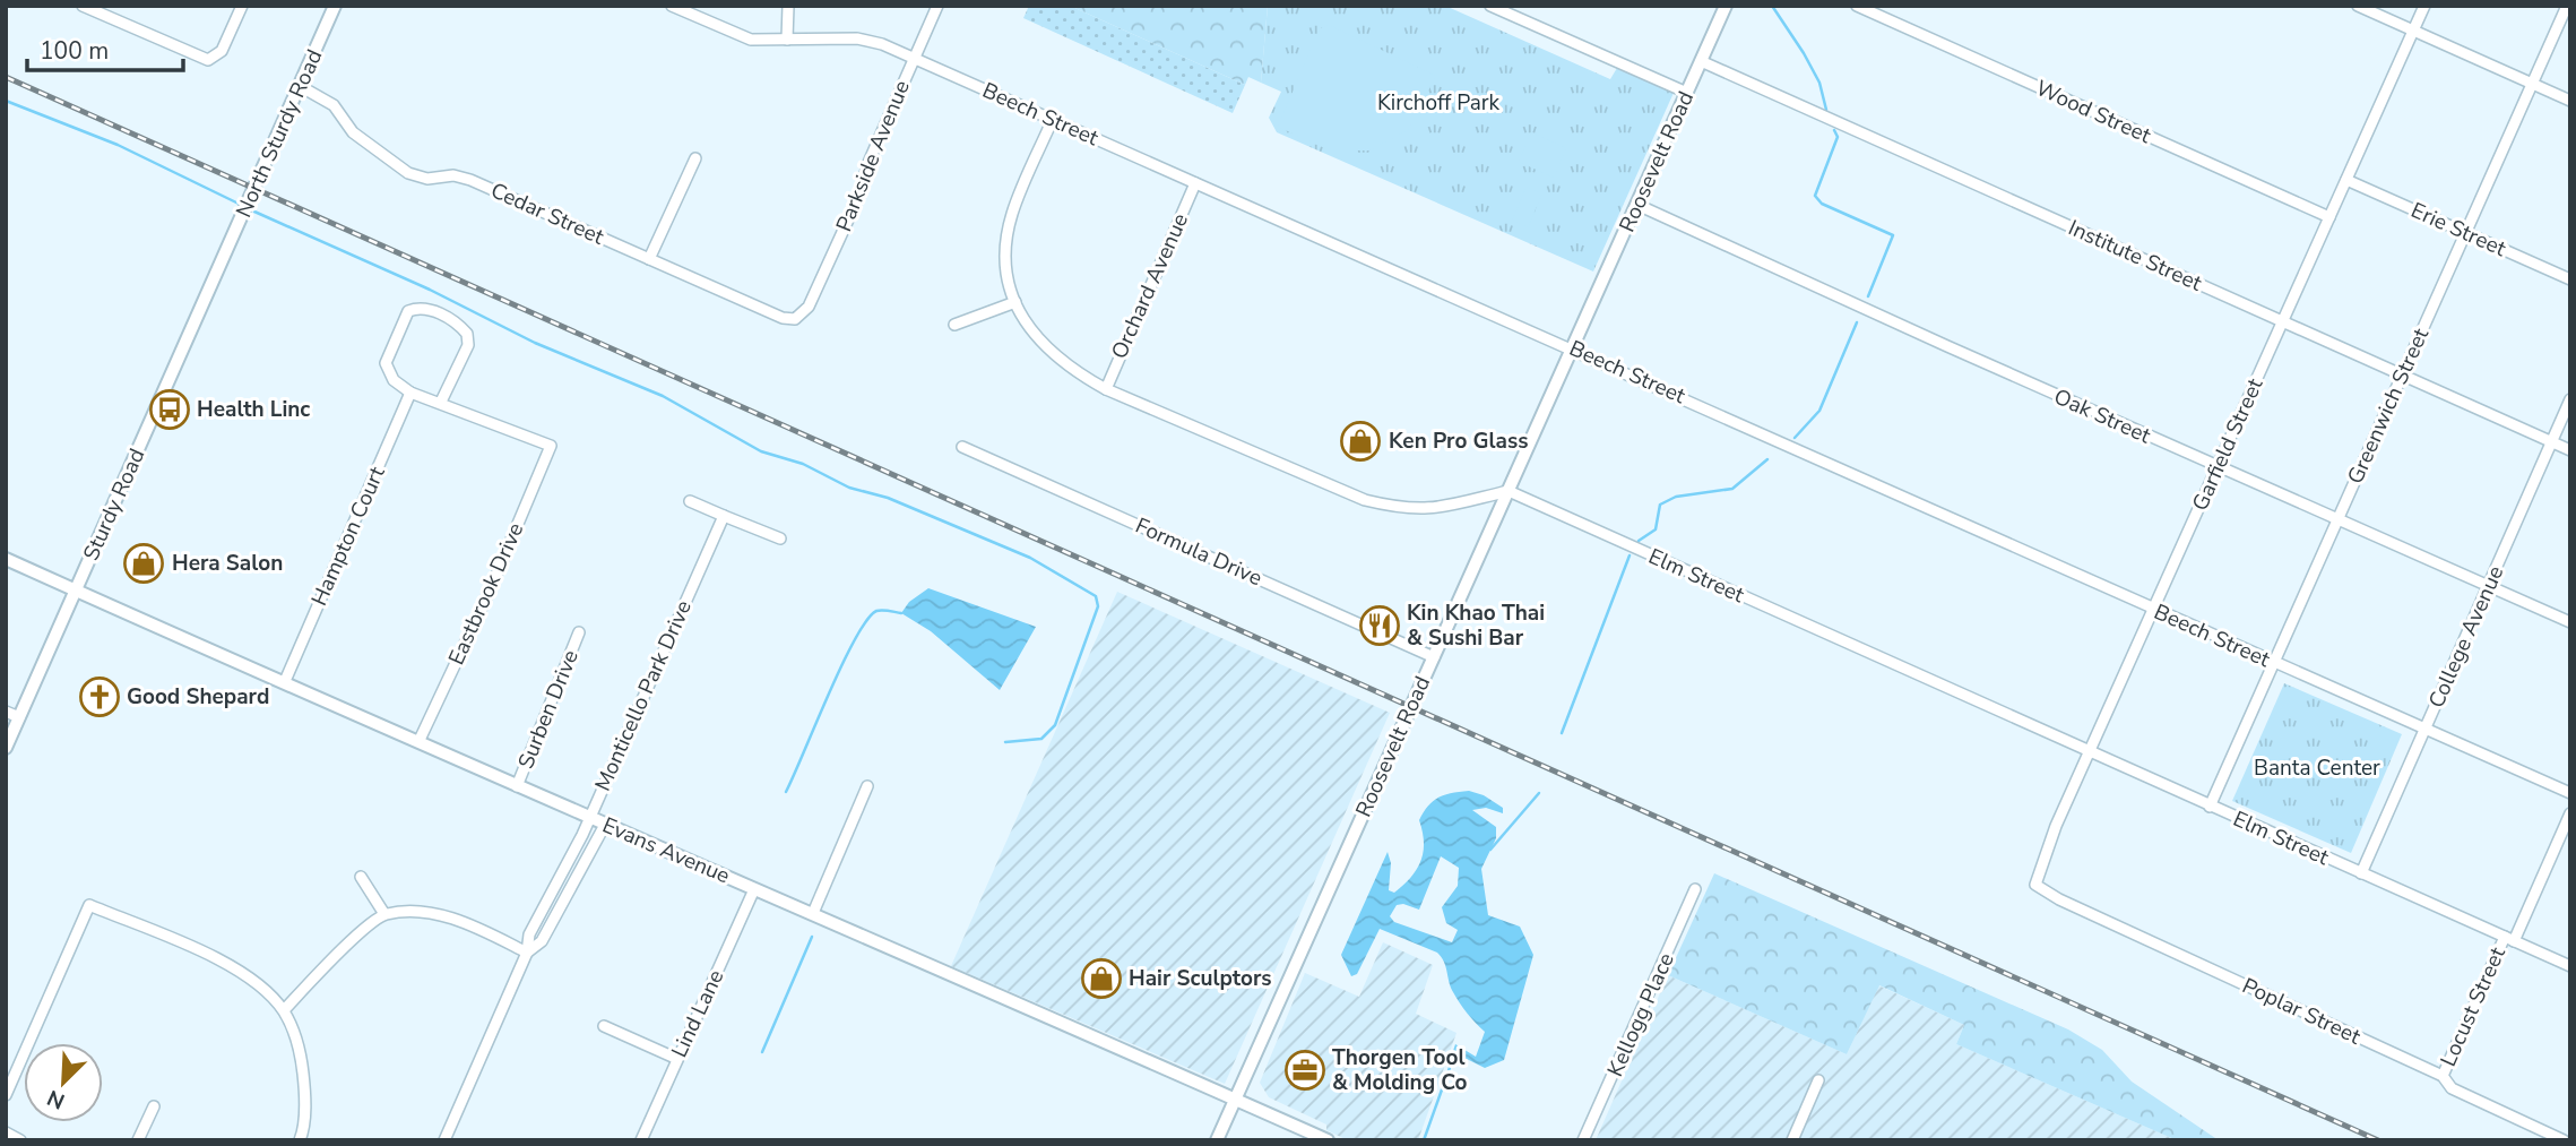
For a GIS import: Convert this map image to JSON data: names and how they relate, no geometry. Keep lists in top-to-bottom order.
{
  "streets": {
    "street": [
      "Wood Street",
      "Beech Street",
      "North Sturdy Road",
      "Parkside Avenue",
      "Roosevelt Road",
      "Cedar Street",
      "Erie Street",
      "Institute Street",
      "Orchard Avenue",
      "Greenwich Street",
      "Oak Street",
      "Garfield Street",
      "Sturdy Road",
      "Hampton Court",
      "Formula Drive",
      "Elm Street",
      "Eastbrook Drive",
      "College Avenue",
      "Monticello Park Drive",
      "Surben Drive",
      "Evans Avenue",
      "Locust Street",
      "Poplar Street",
      "Lind Lane",
      "Kellogg Place"
    ]
  },
  "crossings": [
    ["Wood Street", "Garfield Street"],
    ["Beech Street", "Parkside Avenue"],
    ["Beech Street", "Roosevelt Road"],
    ["Beech Street", "Orchard Avenue"],
    ["Beech Street", "Greenwich Street"],
    ["Beech Street", "Garfield Street"],
    ["Beech Street", "College Avenue"],
    ["North Sturdy Road", "Cedar Street"],
    ["North Sturdy Road", "Sturdy Road"],
    ["Parkside Avenue", "Cedar Street"],
    ["Roosevelt Road", "Institute Street"],
    ["Roosevelt Road", "Oak Street"],
    ["Roosevelt Road", "Formula Drive"],
    ["Roosevelt Road", "Elm Street"],
    ["Roosevelt Road", "Evans Avenue"],
    ["Erie Street", "Greenwich Street"],
    ["Erie Street", "Garfield Street"],
    ["Institute Street", "Greenwich Street"],
    ["Institute Street", "Garfield Street"],
    ["Institute Street", "College Avenue"],
    ["Greenwich Street", "Oak Street"],
    ["Greenwich Street", "Elm Street"],
    ["Oak Street", "Garfield Street"],
    ["Oak Street", "College Avenue"],
    ["Garfield Street", "Elm Street"],
    ["Garfield Street", "Poplar Street"],
    ["Sturdy Road", "Evans Avenue"],
    ["Hampton Court", "Eastbrook Drive"],
    ["Hampton Court", "Evans Avenue"],
    ["Elm Street", "College Avenue"],
    ["Elm Street", "Locust Street"],
    ["Eastbrook Drive", "Evans Avenue"],
    ["Monticello Park Drive", "Evans Avenue"],
    ["Surben Drive", "Evans Avenue"],
    ["Evans Avenue", "Lind Lane"],
    ["Locust Street", "Poplar Street"]
  ],
  "parks": ["Kirchoff Park", "Banta Center"],
  "places": {
    "bus stop": ["Health Linc"],
    "shop": ["Ken Pro Glass", "Hera Salon", "Hair Sculptors"],
    "restaurant": ["Kin Khao Thai & Sushi Bar"],
    "church": ["Good Shepard"],
    "office": ["Thorgen Tool & Molding Co"]
  },
  "scale_bar": "100 m",
  "north": "bottom left"
}
